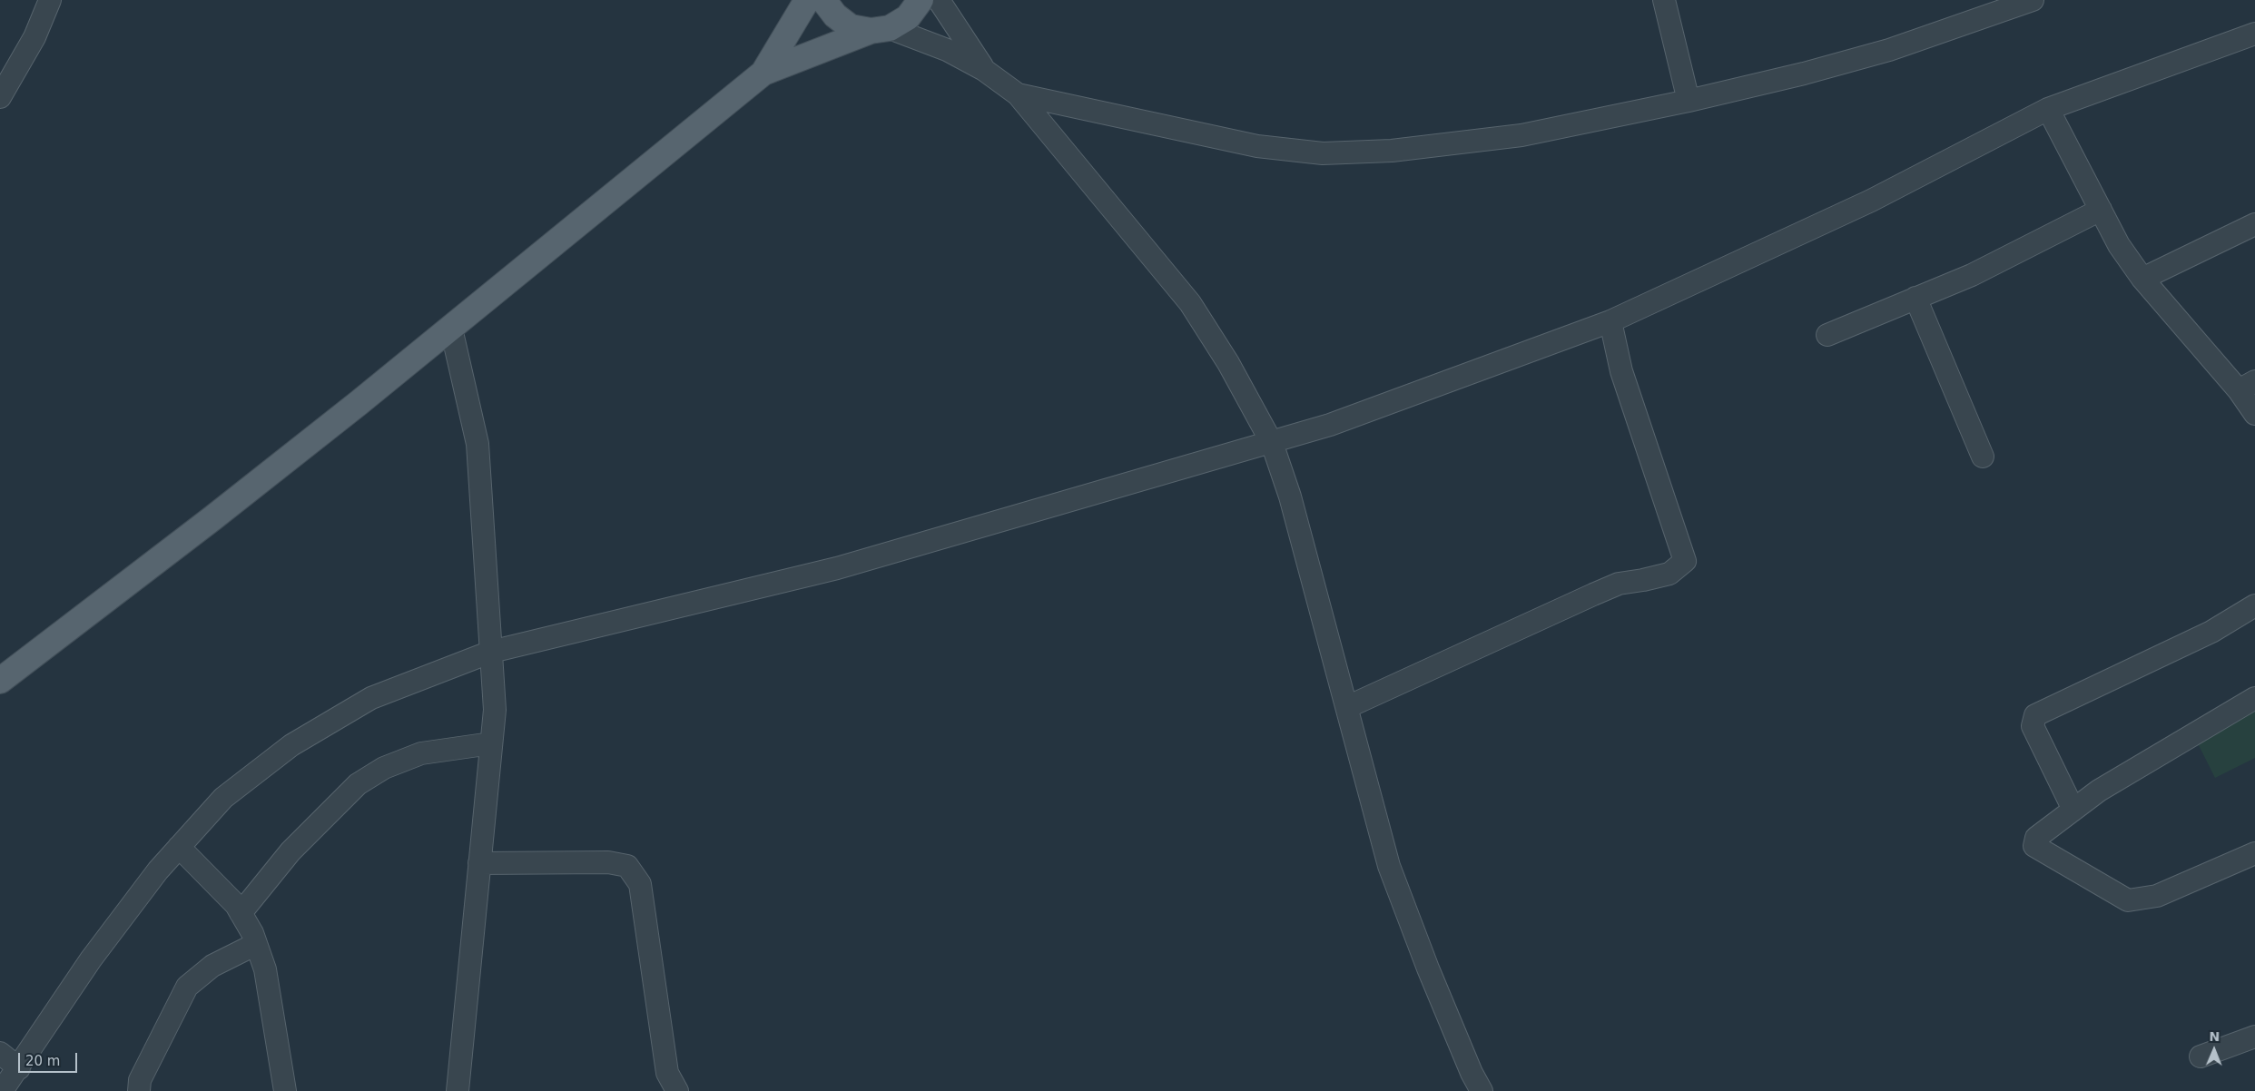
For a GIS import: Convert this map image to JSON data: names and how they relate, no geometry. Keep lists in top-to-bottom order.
{
  "scale_bar": "20 m",
  "north": "top"
}
